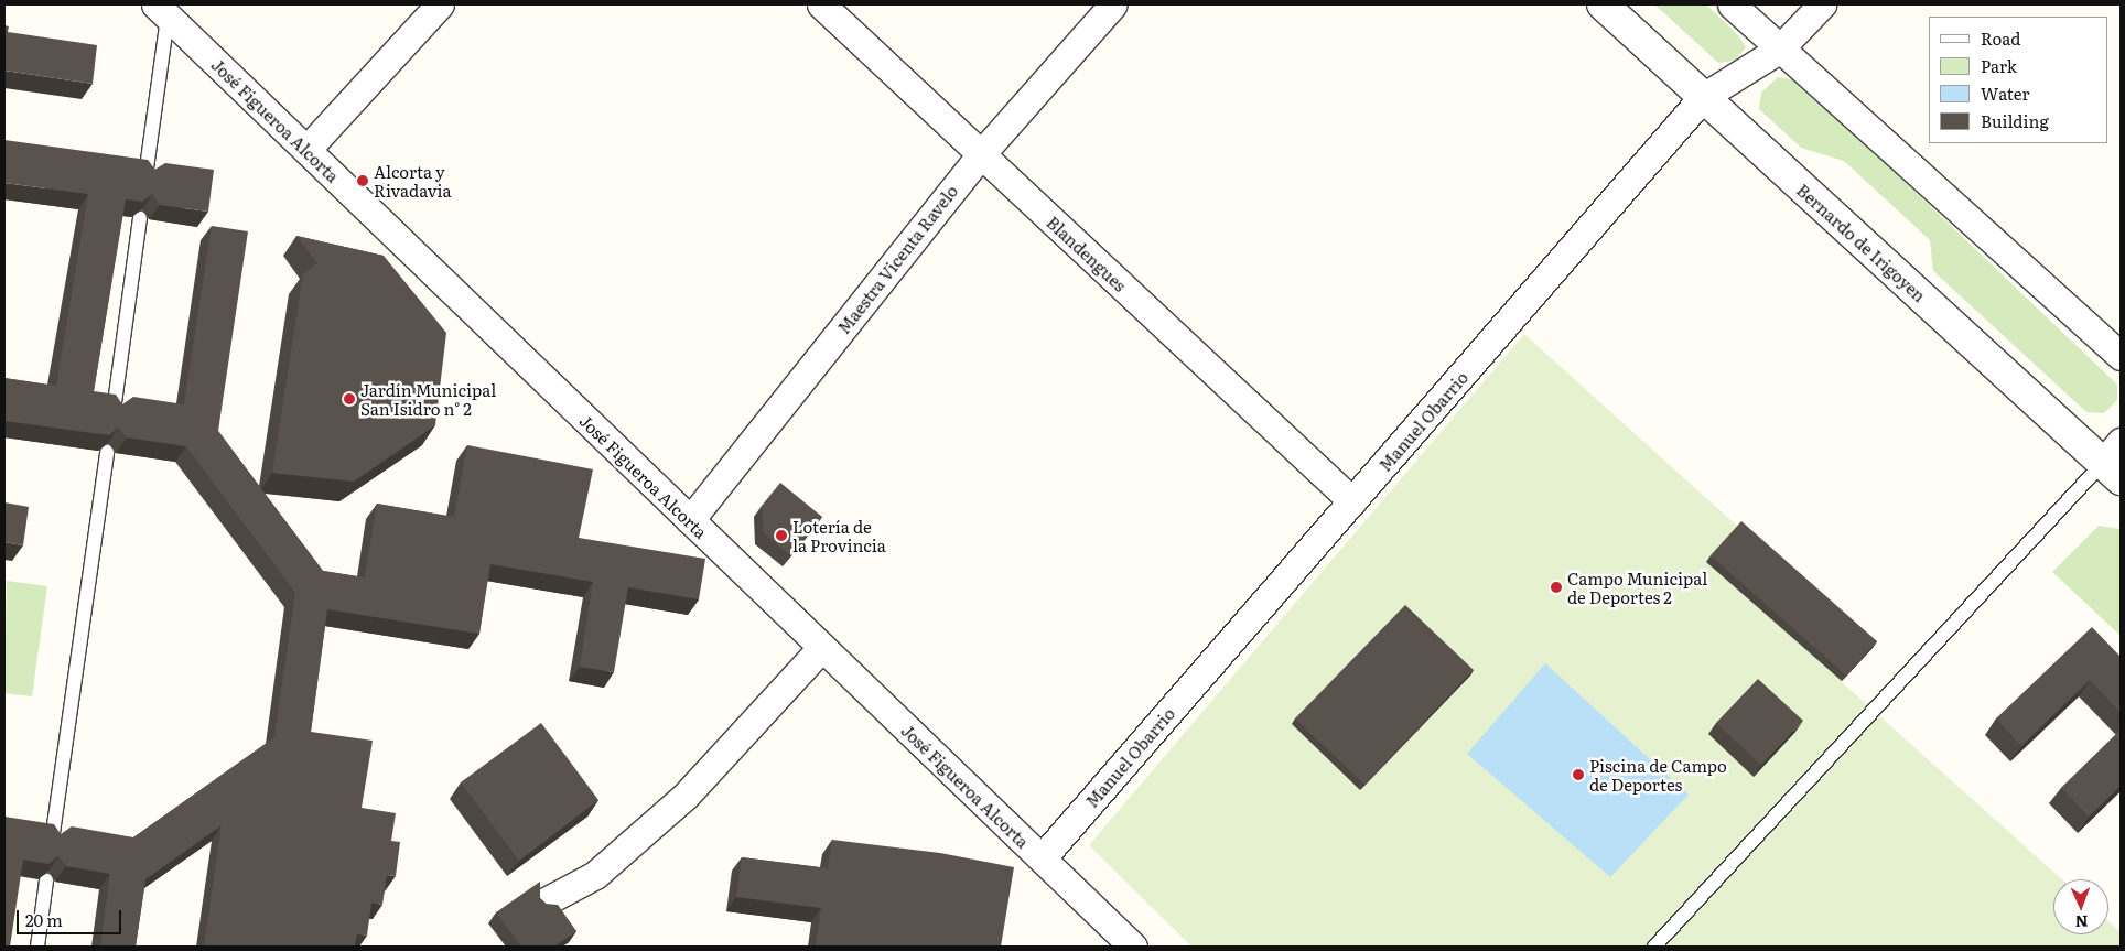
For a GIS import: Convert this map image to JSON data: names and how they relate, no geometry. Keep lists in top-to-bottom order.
{
  "streets": {
    "street": [
      "José Figueroa Alcorta",
      "Bernardo de Irigoyen",
      "Blandengues",
      "Maestra Vicenta Ravelo",
      "Manuel Obarrio"
    ]
  },
  "crossings": [
    ["José Figueroa Alcorta", "Maestra Vicenta Ravelo"],
    ["José Figueroa Alcorta", "Manuel Obarrio"],
    ["Bernardo de Irigoyen", "Manuel Obarrio"],
    ["Blandengues", "Maestra Vicenta Ravelo"],
    ["Blandengues", "Manuel Obarrio"]
  ],
  "places": [
    "Alcorta y Rivadavia",
    "Jardín Municipal San Isidro n° 2",
    "Lotería de la Provincia",
    "Campo Municipal de Deportes 2",
    "Piscina de Campo de Deportes"
  ],
  "legend": [
    "Road",
    "Park",
    "Water",
    "Building"
  ],
  "scale_bar": "20 m",
  "north": "bottom"
}
